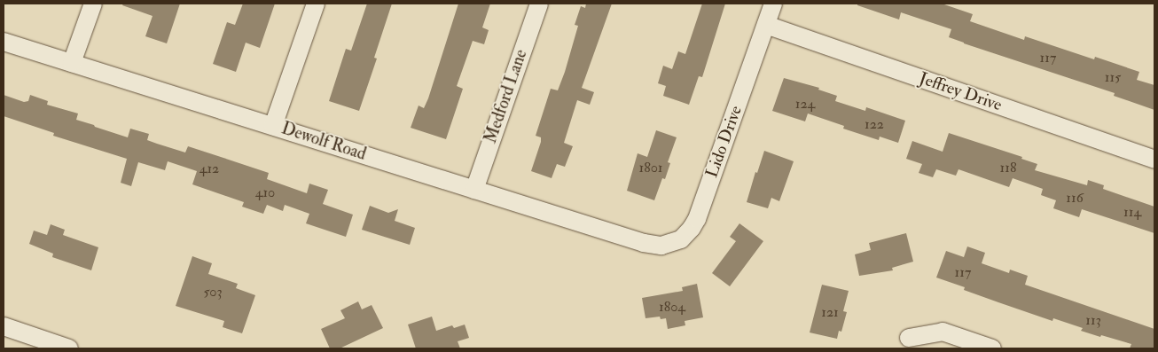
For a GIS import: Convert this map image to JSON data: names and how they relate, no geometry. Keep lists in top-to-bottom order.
{
  "streets": {
    "street": [
      "Jeffrey Drive",
      "Medford Lane",
      "Dewolf Road",
      "Lido Drive"
    ]
  },
  "crossings": [
    ["Jeffrey Drive", "Lido Drive"],
    ["Medford Lane", "Dewolf Road"],
    ["Dewolf Road", "Lido Drive"]
  ],
  "house_numbers": [
    "117",
    "115",
    "124",
    "122",
    "1801",
    "118",
    "412",
    "410",
    "116",
    "114",
    "117",
    "503",
    "1804",
    "121",
    "113"
  ]
}
